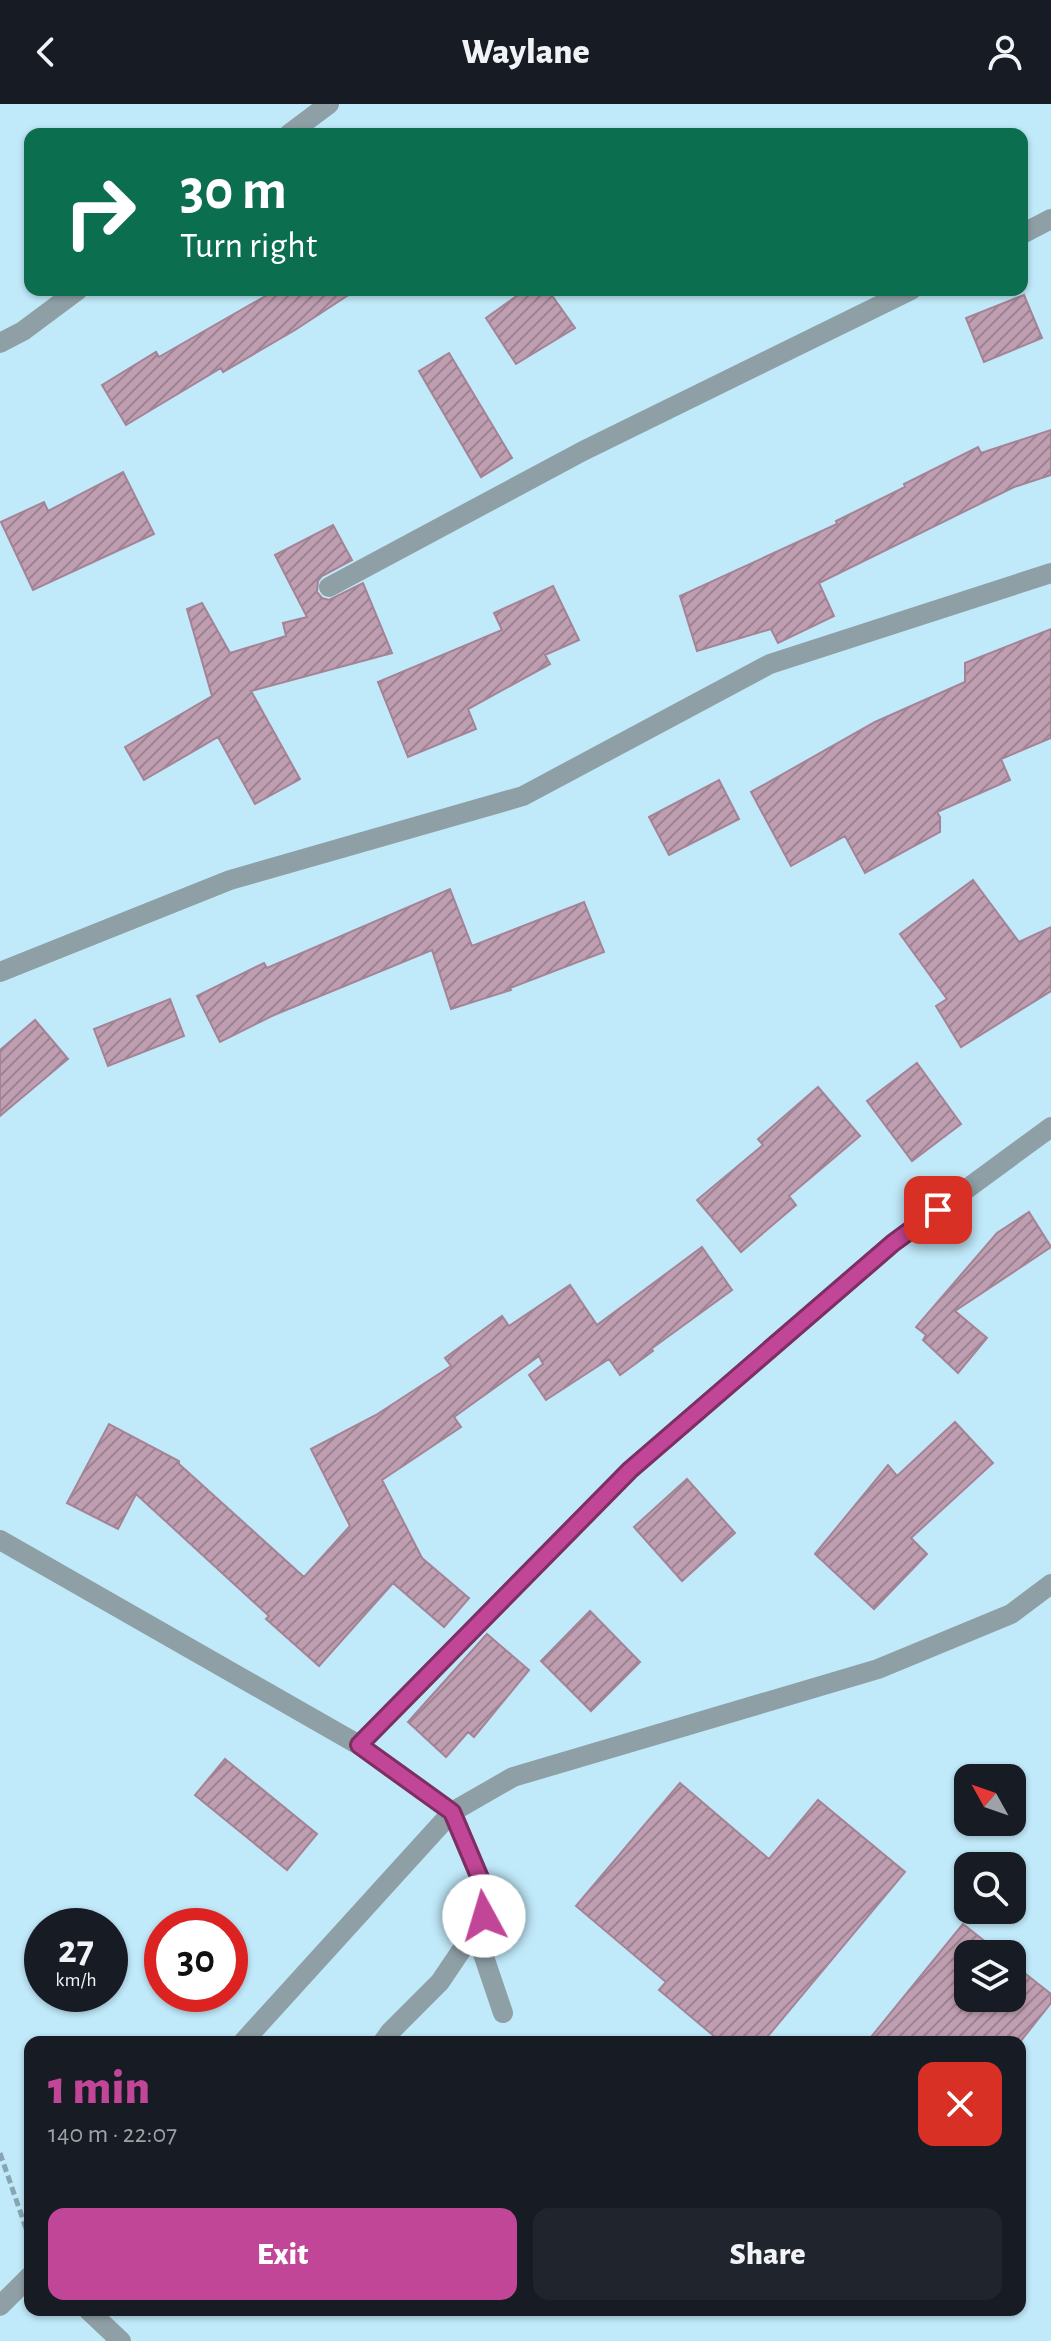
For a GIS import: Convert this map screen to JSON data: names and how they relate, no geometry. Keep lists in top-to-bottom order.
{
  "north": "top left",
  "page": {
    "header": "Waylane",
    "turn": ["30 m", "Turn right"],
    "speed": "27 km/h",
    "limit": "30",
    "heading": ["1 min", "140 m · 22:07"],
    "buttons": ["Exit", "Share"]
  }
}
